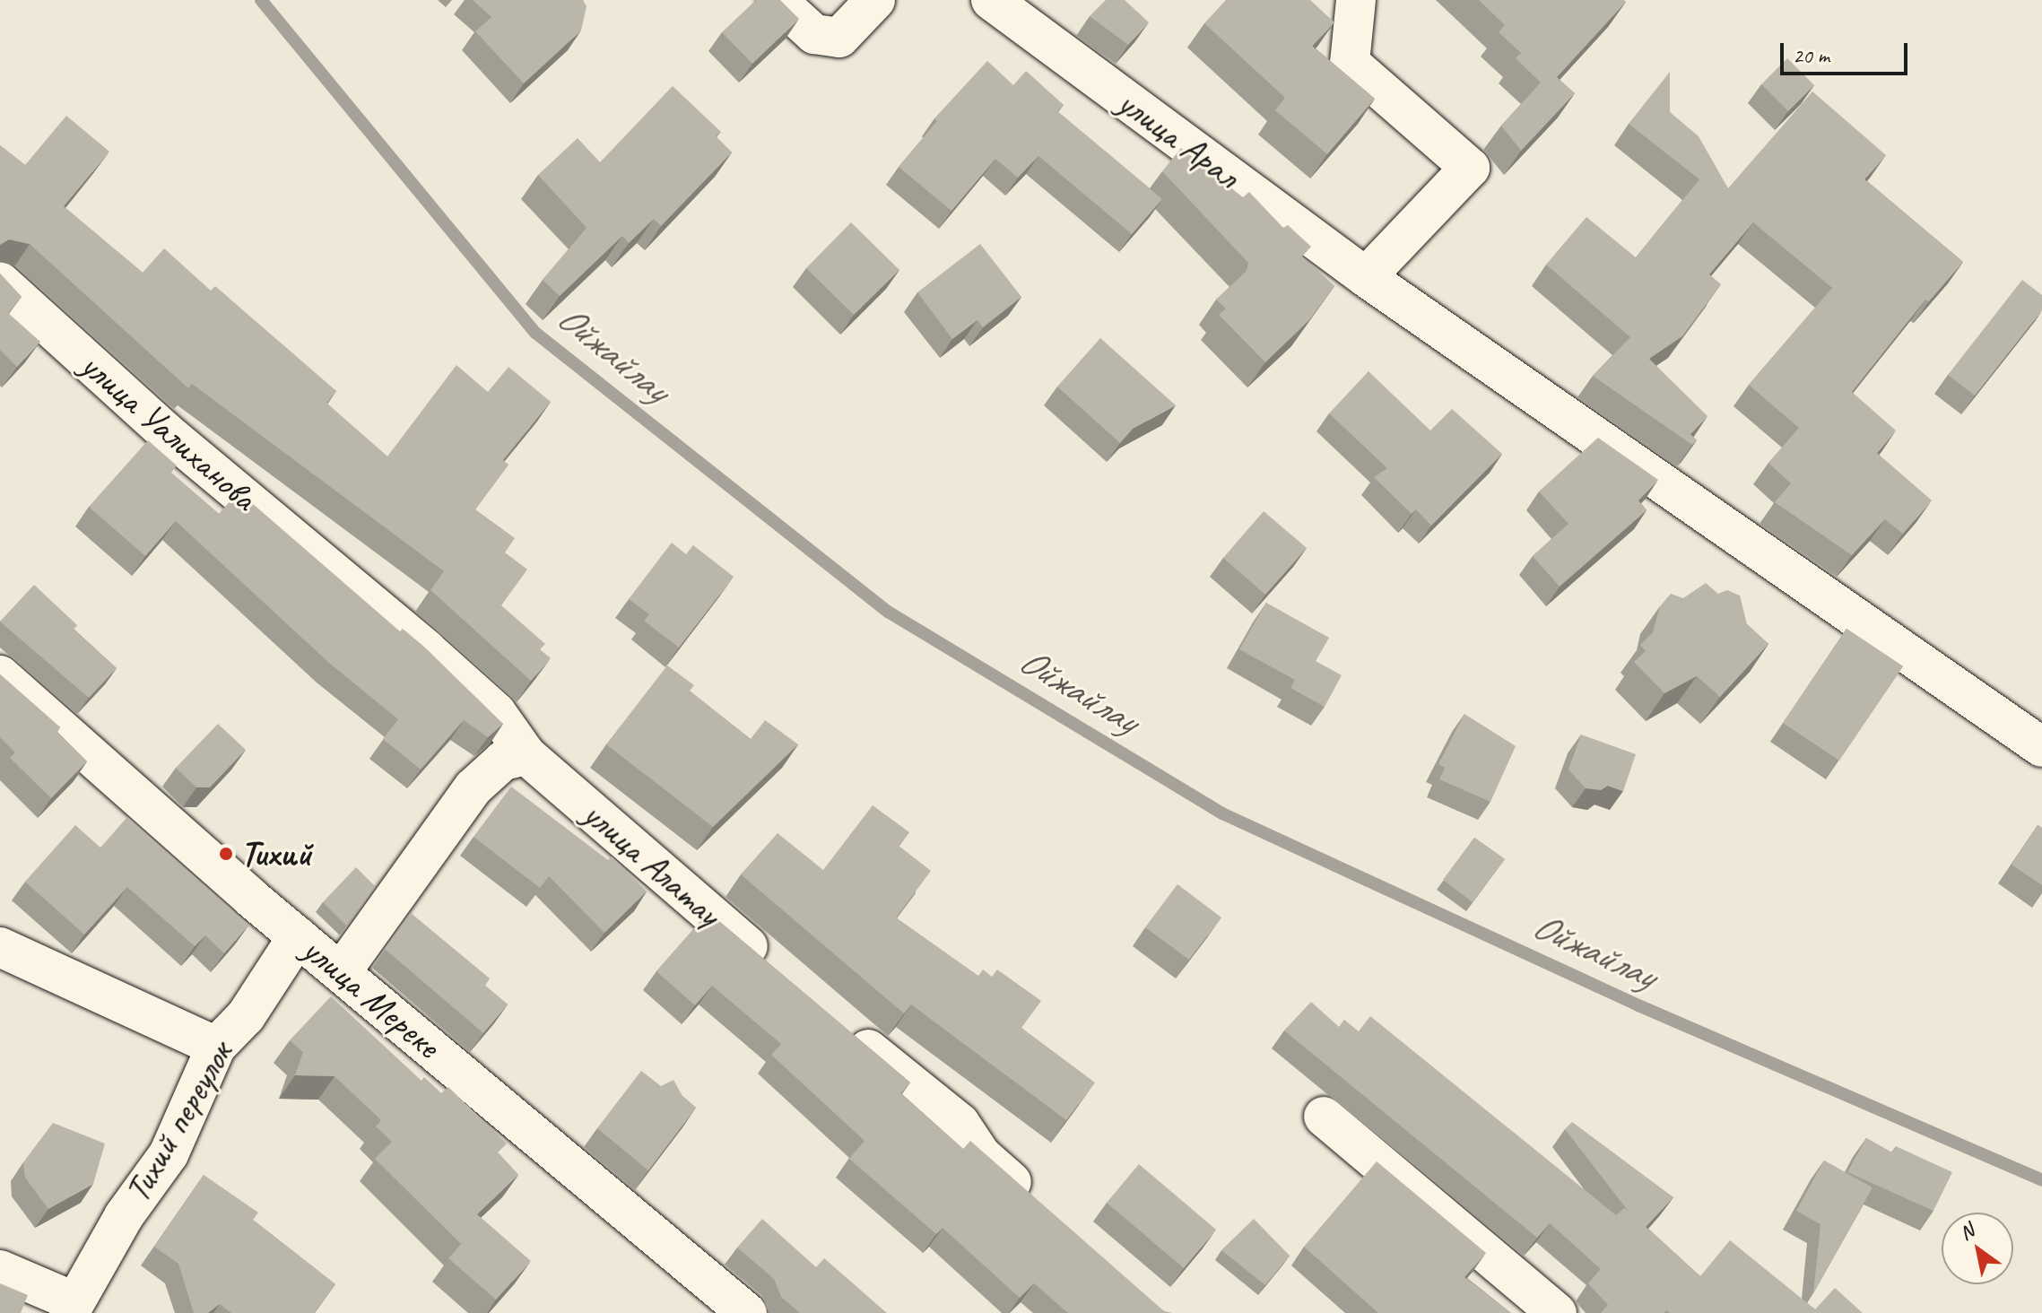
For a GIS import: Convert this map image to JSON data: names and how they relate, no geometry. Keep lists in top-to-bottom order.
{
  "streets": {
    "street": [
      "улица Арал",
      "улица Уалиханова",
      "улица Алатау",
      "улица Мереке",
      "Тихий переулок"
    ]
  },
  "crossings": [
    ["улица Уалиханова", "улица Алатау"],
    ["улица Мереке", "Тихий переулок"]
  ],
  "water": ["Ойжайлау"],
  "places": ["Тихий"],
  "scale_bar": "20 m",
  "north": "top left"
}
